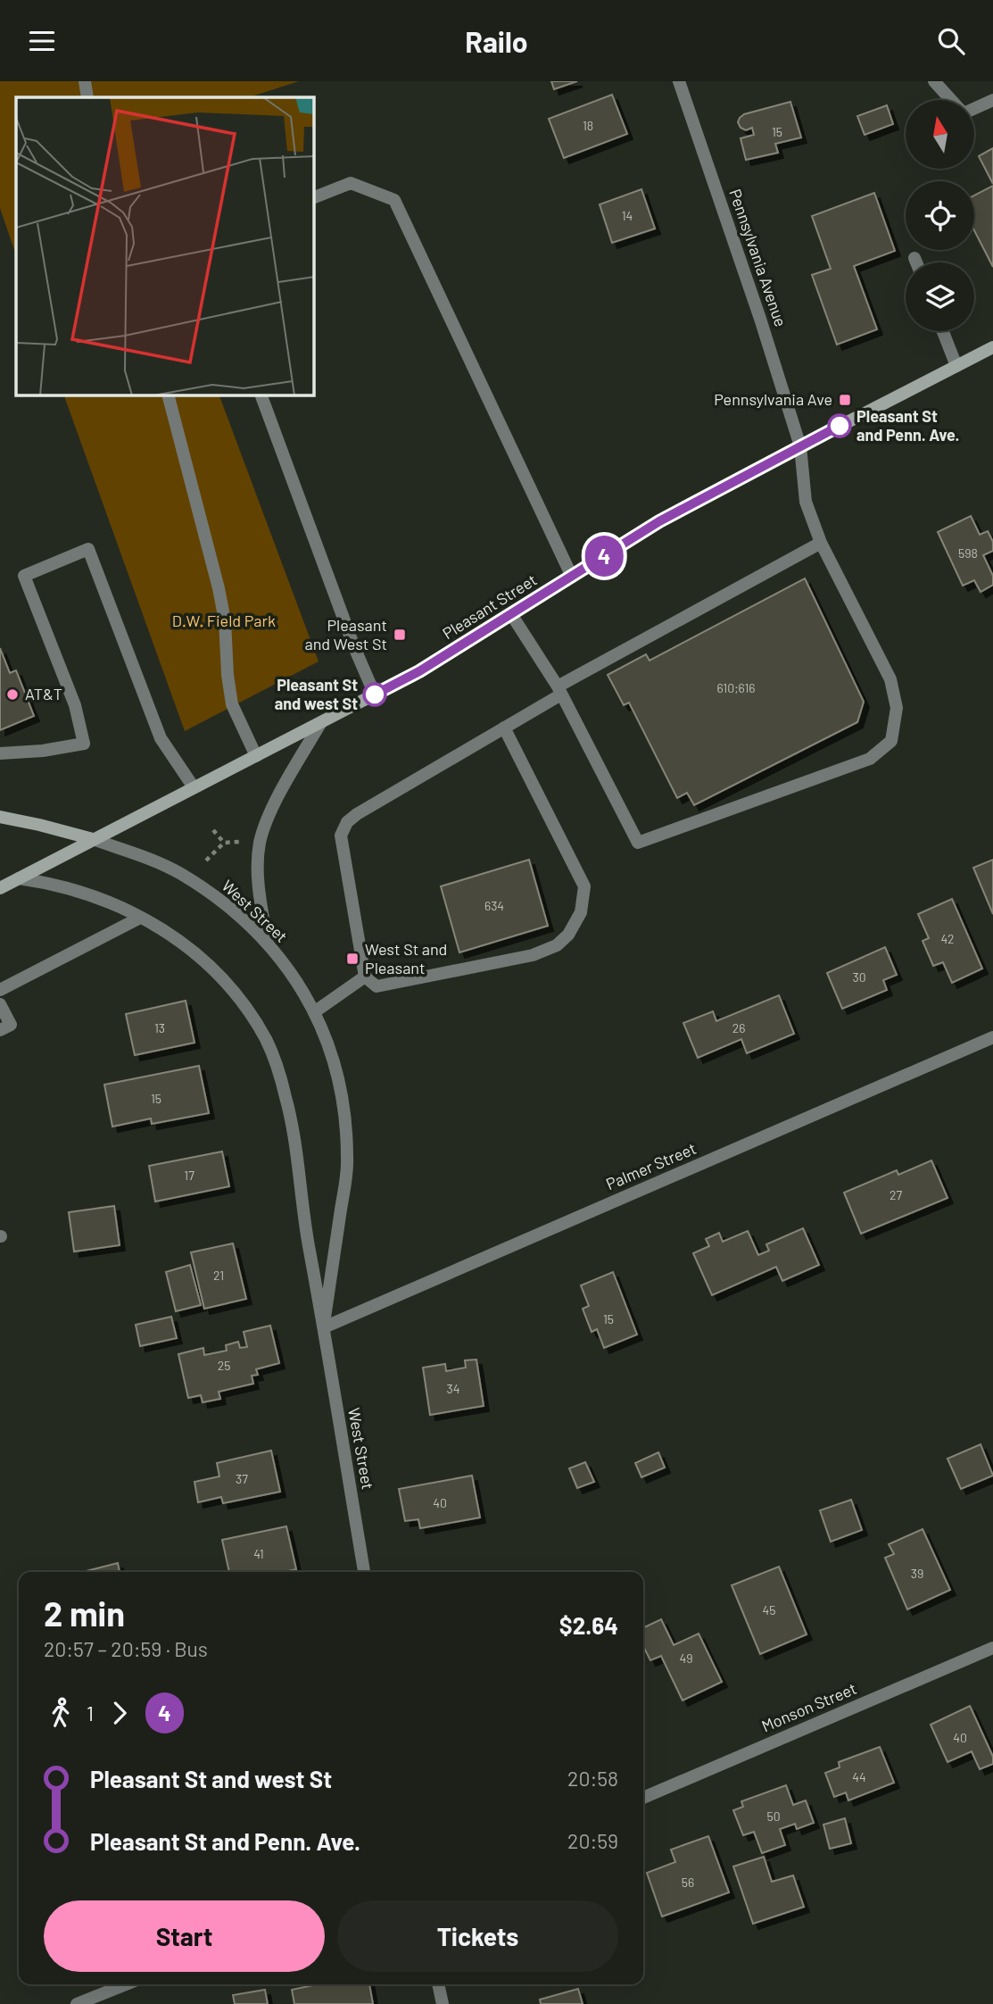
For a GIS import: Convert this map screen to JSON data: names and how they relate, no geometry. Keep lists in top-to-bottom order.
{
  "streets": {
    "main road": ["Pleasant Street"],
    "street": [
      "Pennsylvania Avenue",
      "West Street",
      "Palmer Street",
      "Monson Street"
    ]
  },
  "crossings": [
    ["Pennsylvania Avenue", "Pleasant Street"],
    ["Pleasant Street", "West Street"],
    ["West Street", "Palmer Street"]
  ],
  "parks": ["D.W. Field Park"],
  "places": {
    "transit": ["Pennsylvania Ave", "Pleasant and West St", "West St and Pleasant"],
    "other": ["Pleasant St and Penn. Ave.", "AT&T", "Pleasant St and west St"]
  },
  "lines": ["bus line 4"],
  "house_numbers": [
    "18",
    "15",
    "14",
    "598",
    "610;616",
    "634",
    "42",
    "30",
    "13",
    "26",
    "15",
    "17",
    "27",
    "21",
    "15",
    "25",
    "34",
    "37",
    "40",
    "41",
    "39",
    "45",
    "49",
    "40",
    "44",
    "50",
    "56"
  ],
  "north": "top",
  "page": {
    "header": "Railo",
    "on_map": "4",
    "heading": ["2 min", "20:57 – 20:59 · Bus", "$2.64"],
    "legs": ["1", "4"],
    "list": [
      {
        "name": "Pleasant St and west St",
        "value": "20:58"
      },
      {
        "name": "Pleasant St and Penn. Ave.",
        "value": "20:59"
      }
    ],
    "buttons": ["Start", "Tickets"]
  }
}
